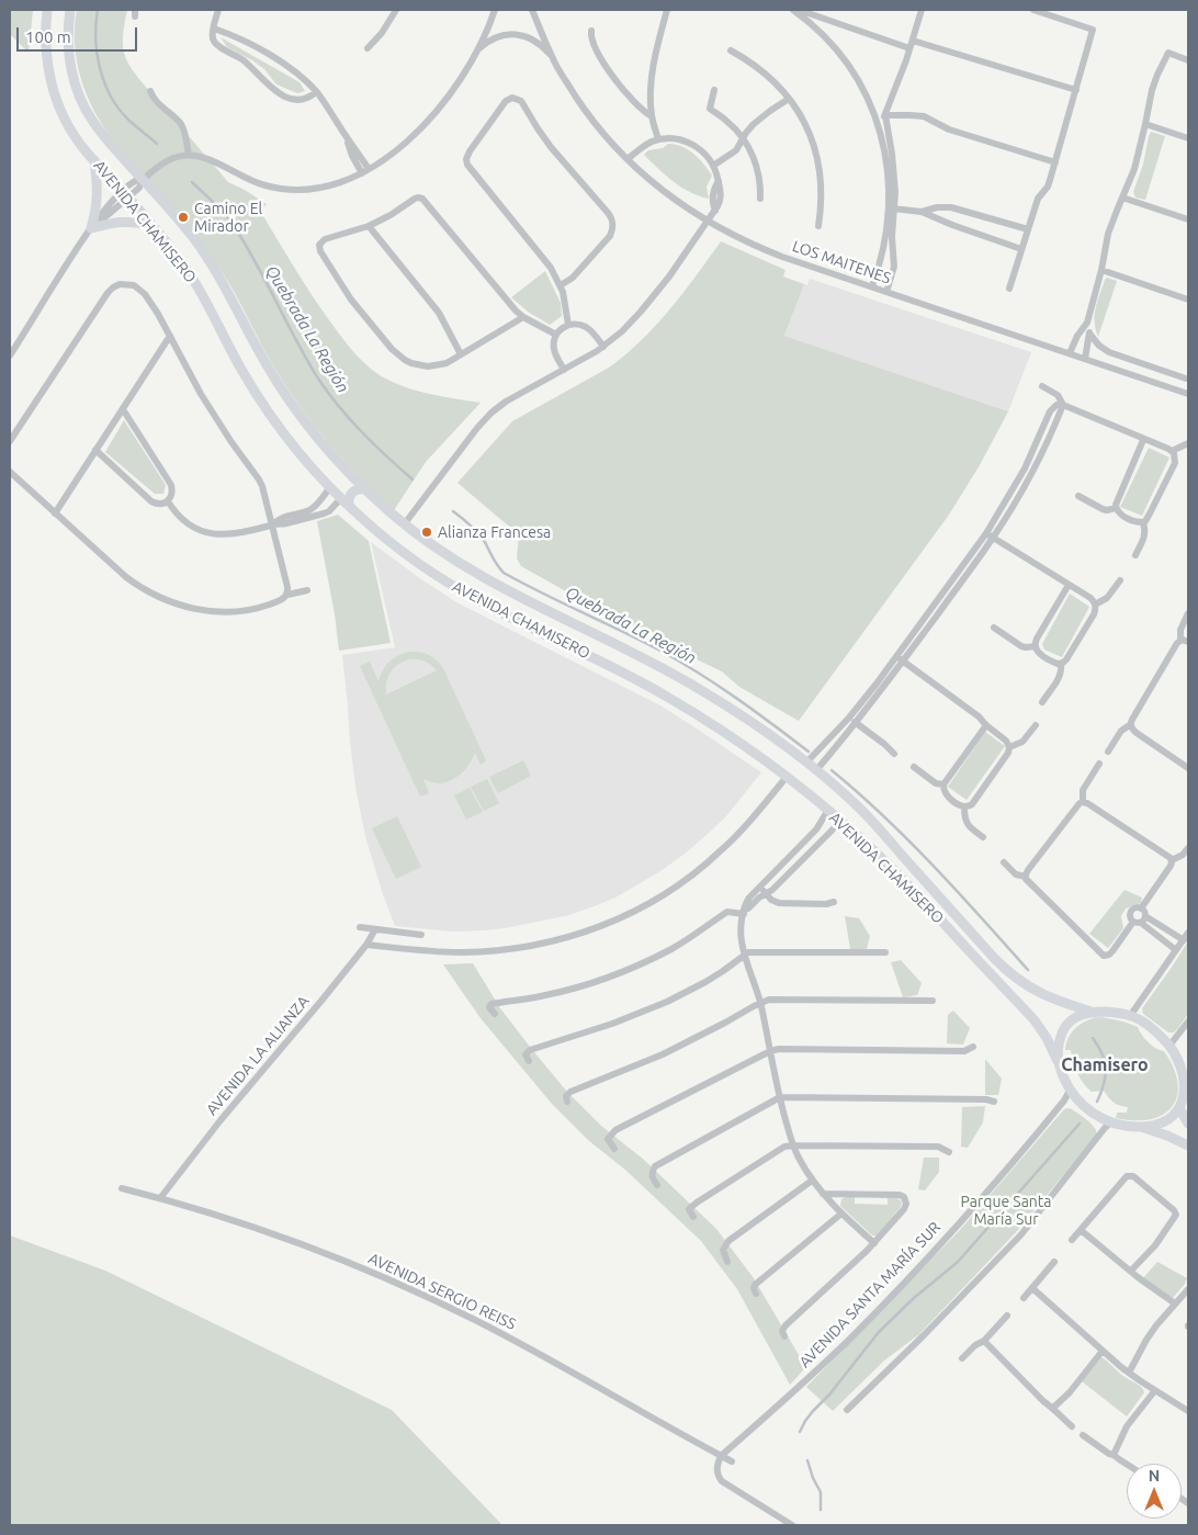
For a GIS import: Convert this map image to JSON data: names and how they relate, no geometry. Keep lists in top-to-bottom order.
{
  "streets": {
    "street": [
      "AVENIDA CHAMISERO",
      "LOS MAITENES",
      "AVENIDA LA ALIANZA",
      "AVENIDA SERGIO REISS",
      "AVENIDA SANTA MARÍA SUR"
    ]
  },
  "crossings": [
    ["AVENIDA CHAMISERO", "AVENIDA SANTA MARÍA SUR"],
    ["AVENIDA LA ALIANZA", "AVENIDA SERGIO REISS"],
    ["AVENIDA SERGIO REISS", "AVENIDA SANTA MARÍA SUR"]
  ],
  "districts": ["Chamisero"],
  "water": ["Quebrada La Región"],
  "parks": ["Parque Santa María Sur"],
  "places": ["Camino El Mirador", "Alianza Francesa"],
  "scale_bar": "100 m",
  "north": "top"
}
